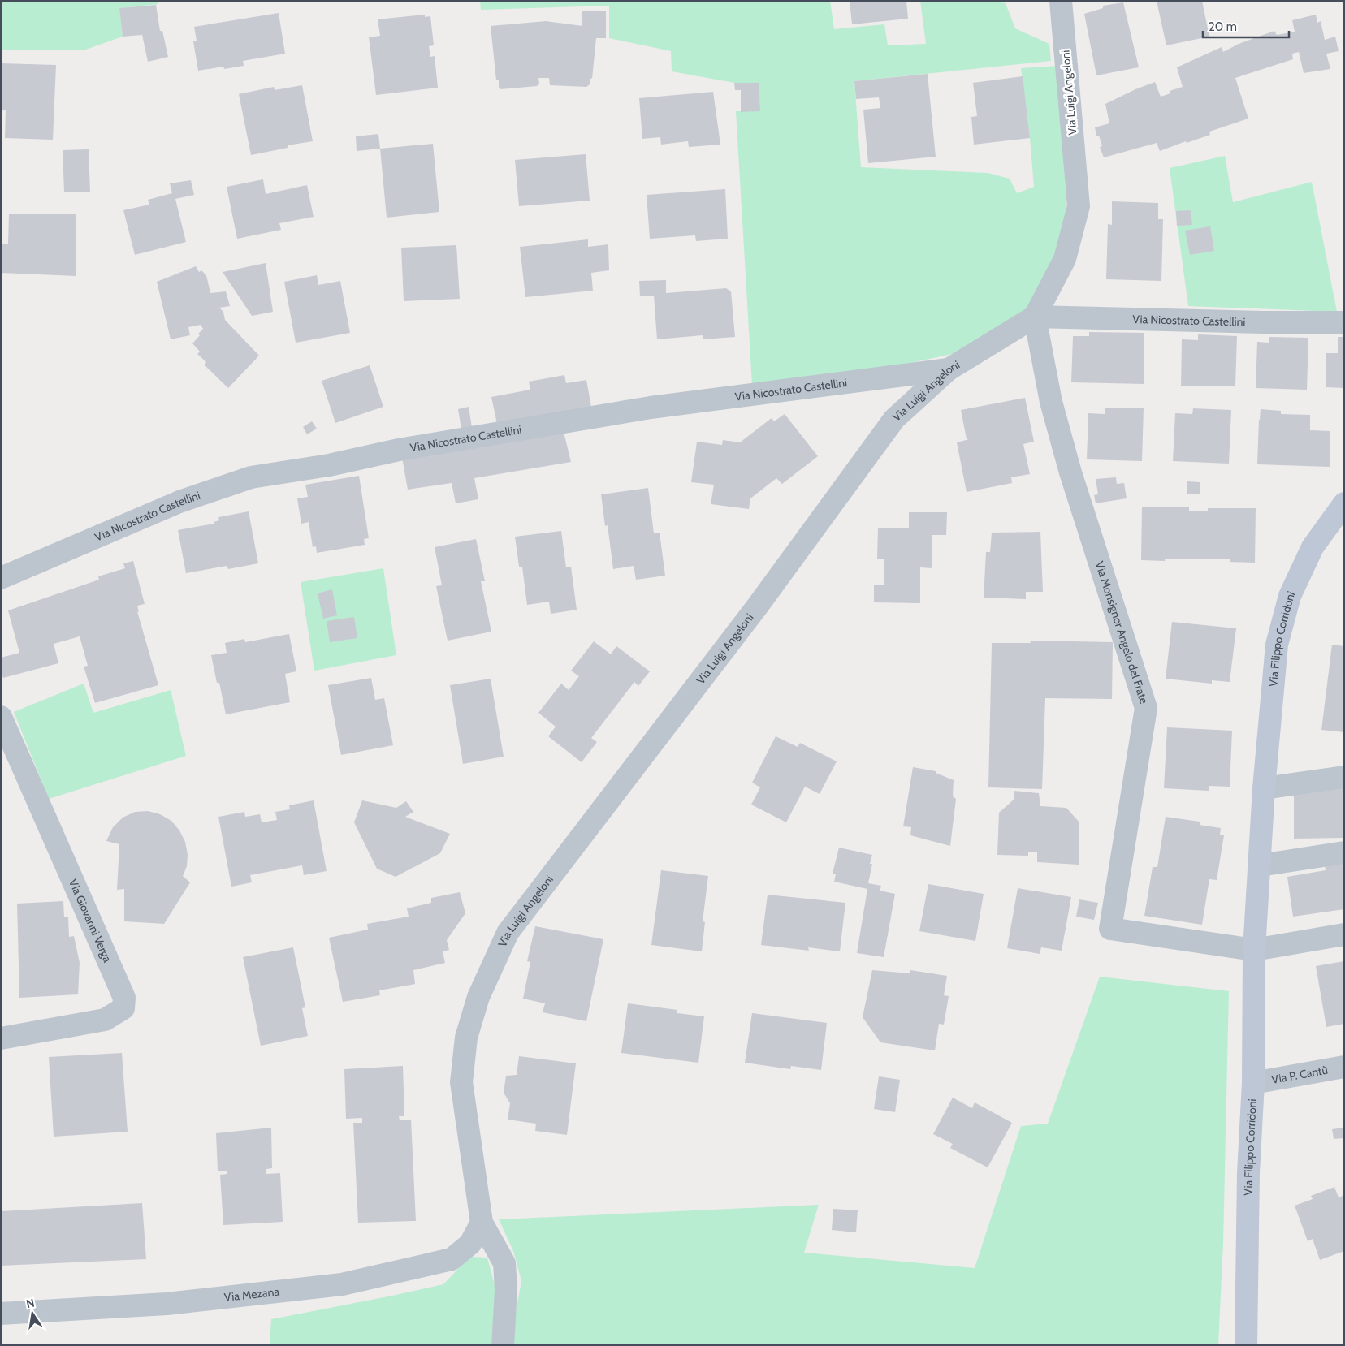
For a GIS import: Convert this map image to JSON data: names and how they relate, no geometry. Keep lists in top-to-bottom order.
{
  "streets": {
    "street": [
      "Via Luigi Angeloni",
      "Via Nicostrato Castellini",
      "Via Monsignor Angelo del Frate",
      "Via Filippo Corridoni",
      "Via Giovanni Verga",
      "Via P. Cantù",
      "Via Mezana"
    ]
  },
  "crossings": [
    ["Via Luigi Angeloni", "Via Nicostrato Castellini"],
    ["Via Luigi Angeloni", "Via Monsignor Angelo del Frate"],
    ["Via Luigi Angeloni", "Via Mezana"],
    ["Via Nicostrato Castellini", "Via Monsignor Angelo del Frate"],
    ["Via Monsignor Angelo del Frate", "Via Filippo Corridoni"],
    ["Via Filippo Corridoni", "Via P. Cantù"]
  ],
  "scale_bar": "20 m",
  "north": "top"
}
